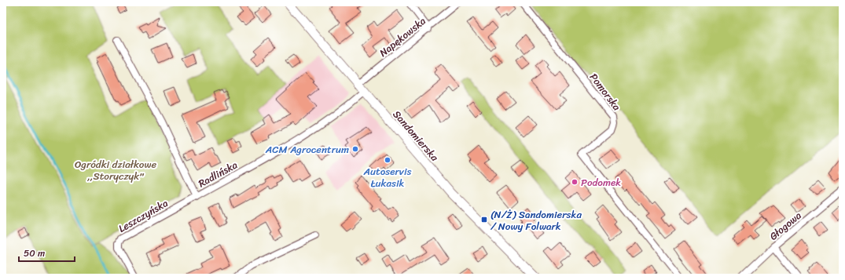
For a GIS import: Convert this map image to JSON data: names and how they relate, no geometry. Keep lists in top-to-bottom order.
{
  "streets": {
    "street": [
      "Napękowska",
      "Pomorska",
      "Sandomierska",
      "Radlińska",
      "Leszczyńska",
      "Głogowa"
    ]
  },
  "crossings": [
    ["Napękowska", "Sandomierska"],
    ["Sandomierska", "Radlińska"],
    ["Radlińska", "Leszczyńska"]
  ],
  "parks": ["Ogródki działkowe ,,Storyczyk\""],
  "places": {
    "other": ["ACM Agrocentrum", "Autoservis Łukasik", "Podomek"],
    "transit": ["(N/Ż) Sandomierska / Nowy Folwark"]
  },
  "scale_bar": "50 m"
}
